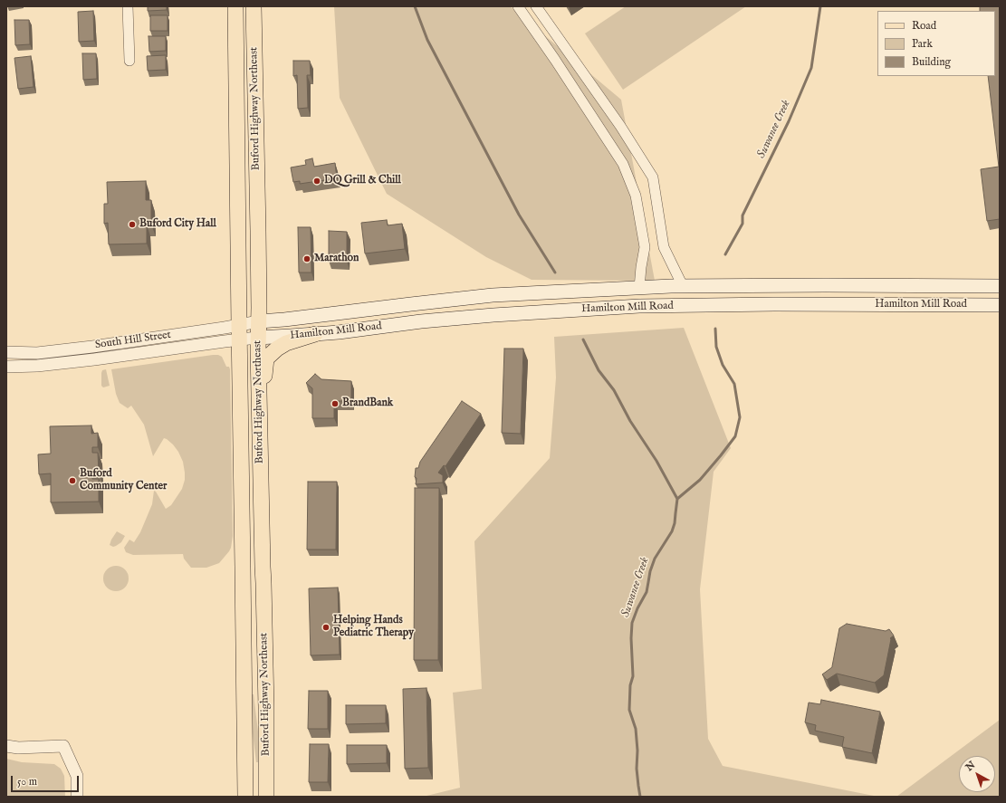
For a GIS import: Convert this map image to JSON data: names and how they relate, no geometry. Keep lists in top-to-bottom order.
{
  "streets": {
    "main road": ["Buford Highway Northeast", "Hamilton Mill Road"],
    "street": ["South Hill Street"]
  },
  "crossings": [
    ["Buford Highway Northeast", "Hamilton Mill Road"],
    ["Buford Highway Northeast", "South Hill Street"],
    ["Hamilton Mill Road", "South Hill Street"]
  ],
  "water": ["Suwanee Creek"],
  "places": [
    "DQ Grill & Chill",
    "Buford City Hall",
    "Marathon",
    "BrandBank",
    "Buford Community Center",
    "Helping Hands Pediatric Therapy"
  ],
  "legend": ["Road", "Park", "Building"],
  "scale_bar": "50 m",
  "north": "top left"
}
